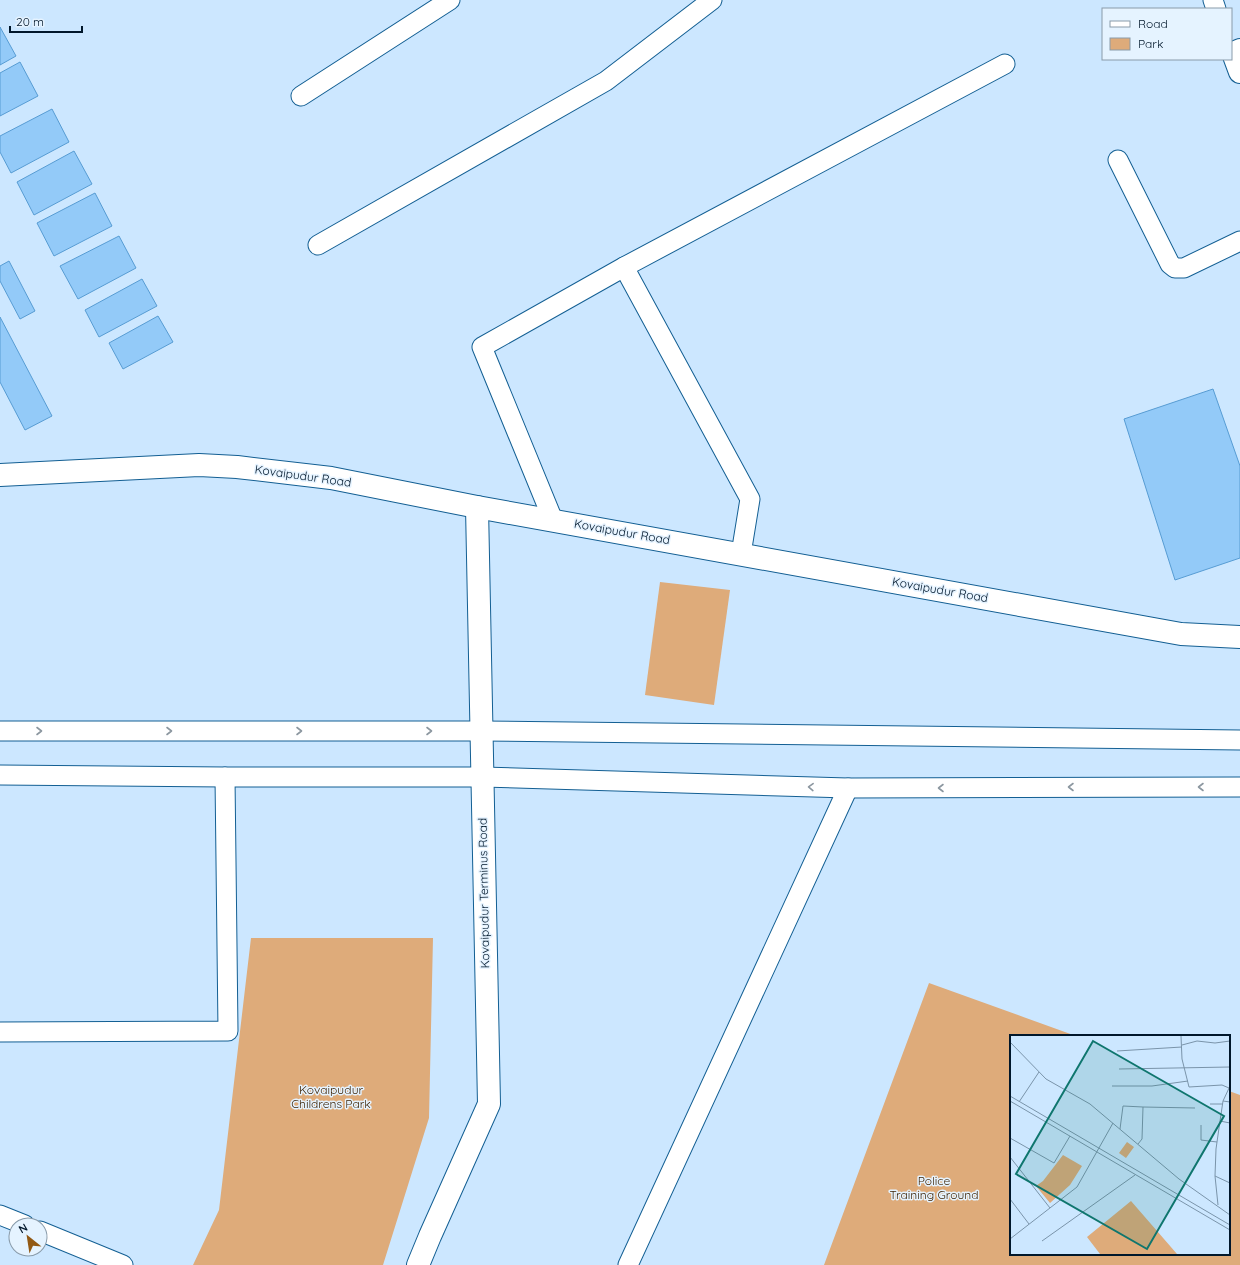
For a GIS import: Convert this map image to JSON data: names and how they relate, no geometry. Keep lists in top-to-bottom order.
{
  "streets": {
    "main road": ["Kovaipudur Road", "Kovaipudur Terminus Road"]
  },
  "crossings": [
    ["Kovaipudur Road", "Kovaipudur Terminus Road"]
  ],
  "parks": ["Kovaipudur Childrens Park", "Police Training Ground"],
  "legend": ["Road", "Park"],
  "scale_bar": "20 m",
  "north": "top left"
}
